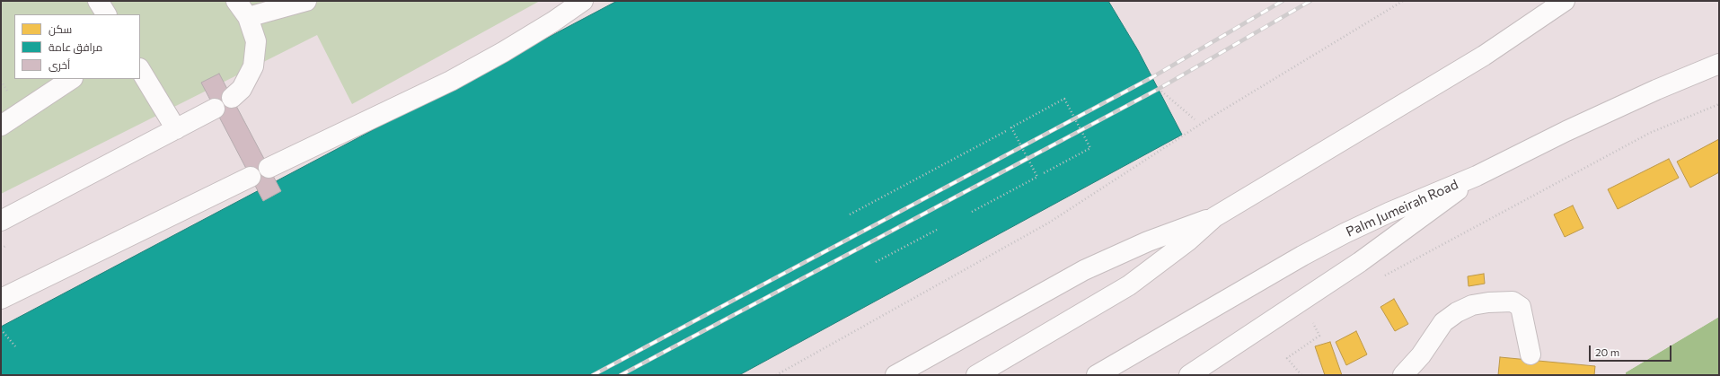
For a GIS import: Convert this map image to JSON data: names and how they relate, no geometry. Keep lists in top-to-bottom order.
{
  "streets": {
    "main road": ["Palm Jumeirah Road"]
  },
  "legend": ["سكن", "مرافق عامة", "أخرى"],
  "scale_bar": "20 m"
}
